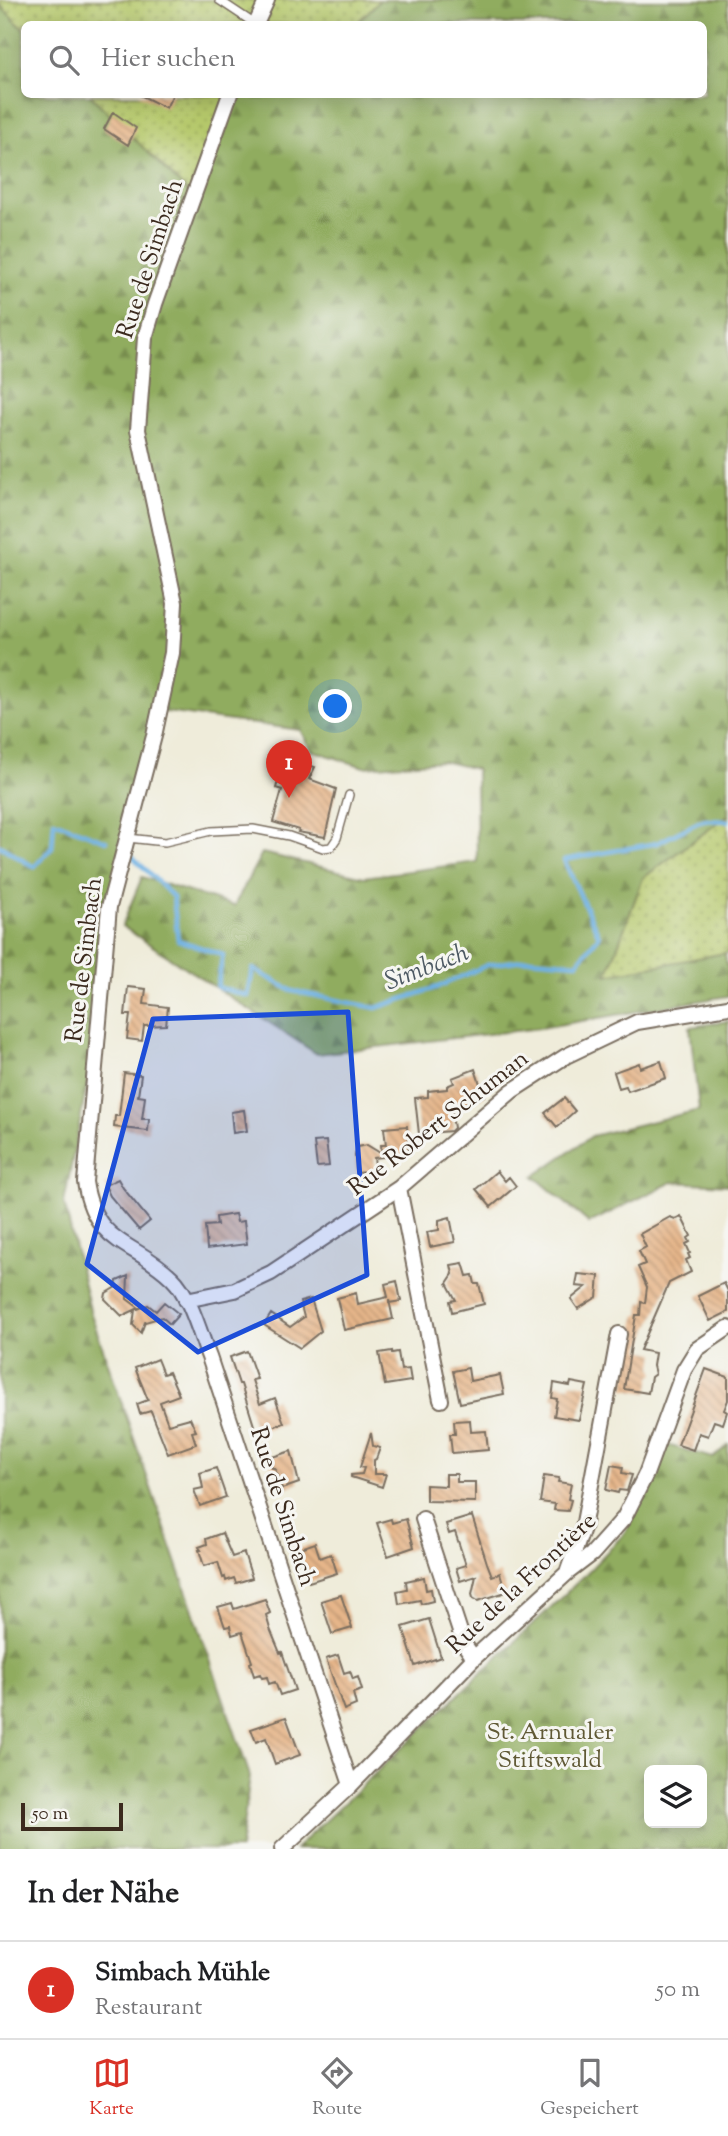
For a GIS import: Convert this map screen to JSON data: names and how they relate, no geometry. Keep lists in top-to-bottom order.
{
  "streets": {
    "street": ["Rue de Simbach", "Rue Robert Schuman", "Rue de la Frontière"]
  },
  "crossings": [
    ["Rue de Simbach", "Rue Robert Schuman"],
    ["Rue de Simbach", "Rue de la Frontière"]
  ],
  "water": ["Simbach"],
  "parks": ["St. Arnualer Stiftswald"],
  "scale_bar": "50 m",
  "page": {
    "search": "Hier suchen",
    "pins": "1",
    "scale": "50 m",
    "heading": "In der Nähe",
    "list": [
      {
        "mark": "1",
        "name": "Simbach Mühle",
        "note": "Restaurant",
        "value": "50 m"
      }
    ],
    "nav": ["Karte", "Route", "Gespeichert"]
  }
}
